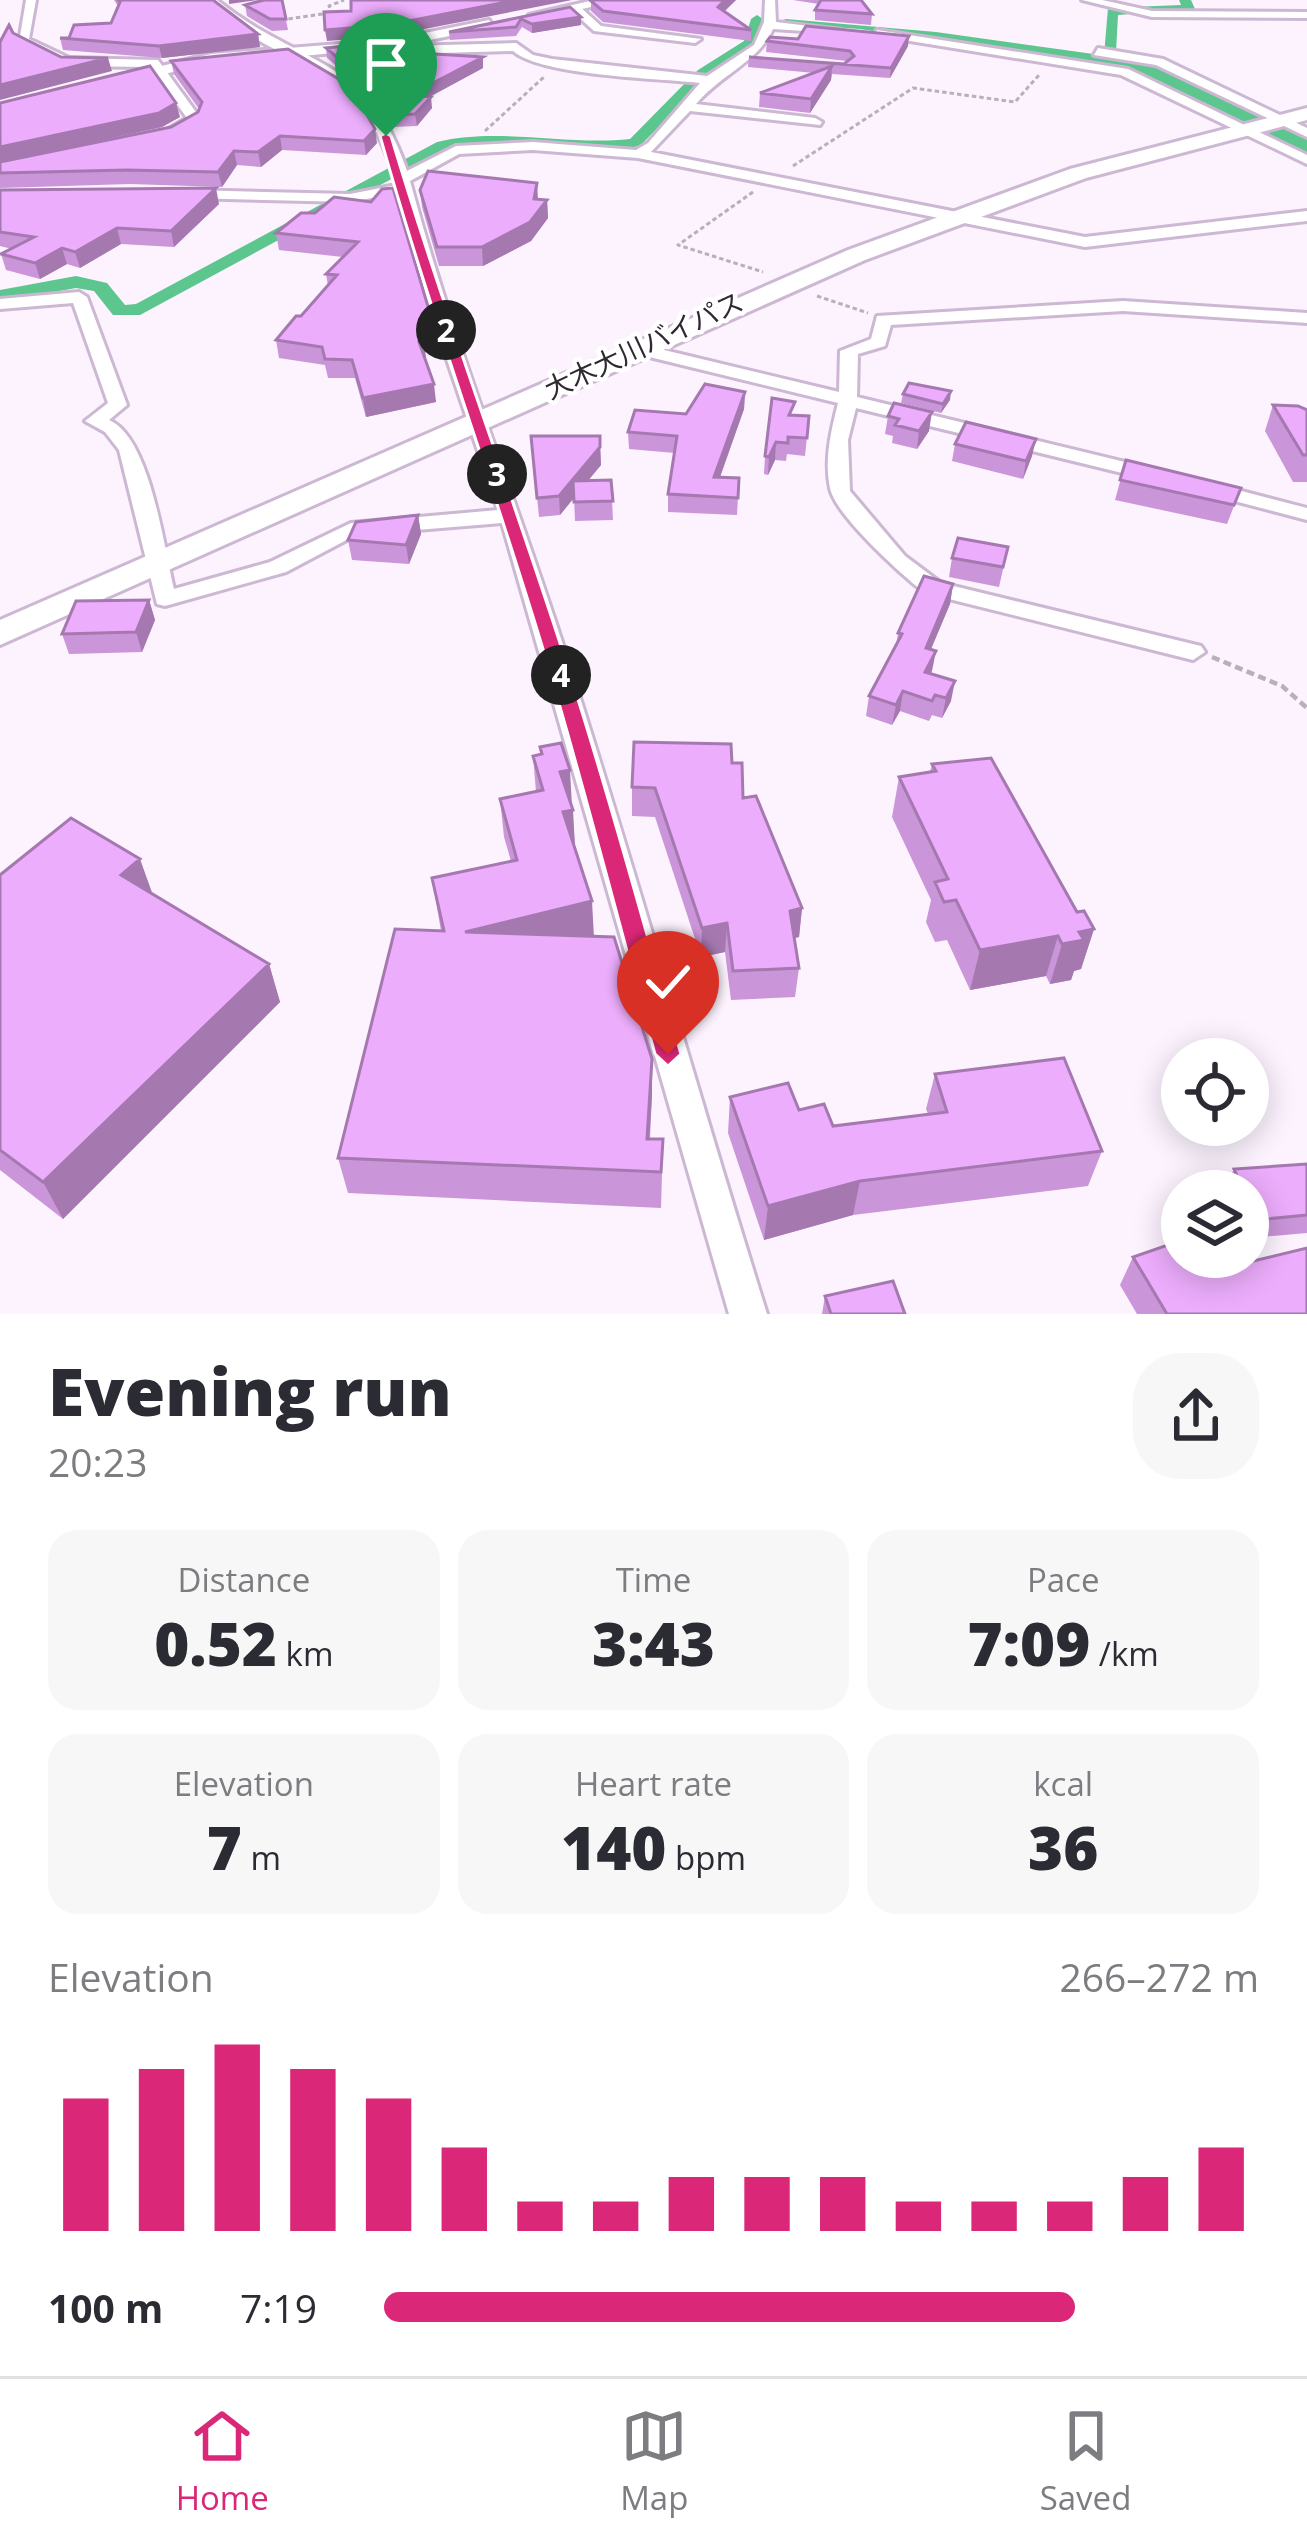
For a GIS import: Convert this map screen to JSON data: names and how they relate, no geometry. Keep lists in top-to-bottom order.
{
  "streets": {
    "highway": ["大木大川バイパス"]
  },
  "page": {
    "pins": ["2", "3", "4"],
    "heading": ["Evening run", "20:23"],
    "stats": [
      ["Distance", "0.52 km"],
      ["Time", "3:43"],
      ["Pace", "7:09 /km"],
      ["Elevation", "7 m"],
      ["Heart rate", "140 bpm"],
      ["kcal", "36"]
    ],
    "chart": ["Elevation", "266–272 m"],
    "list": [
      {
        "name": "100 m",
        "note": "7:19"
      }
    ],
    "tabs": ["Home", "Map", "Saved"]
  }
}
